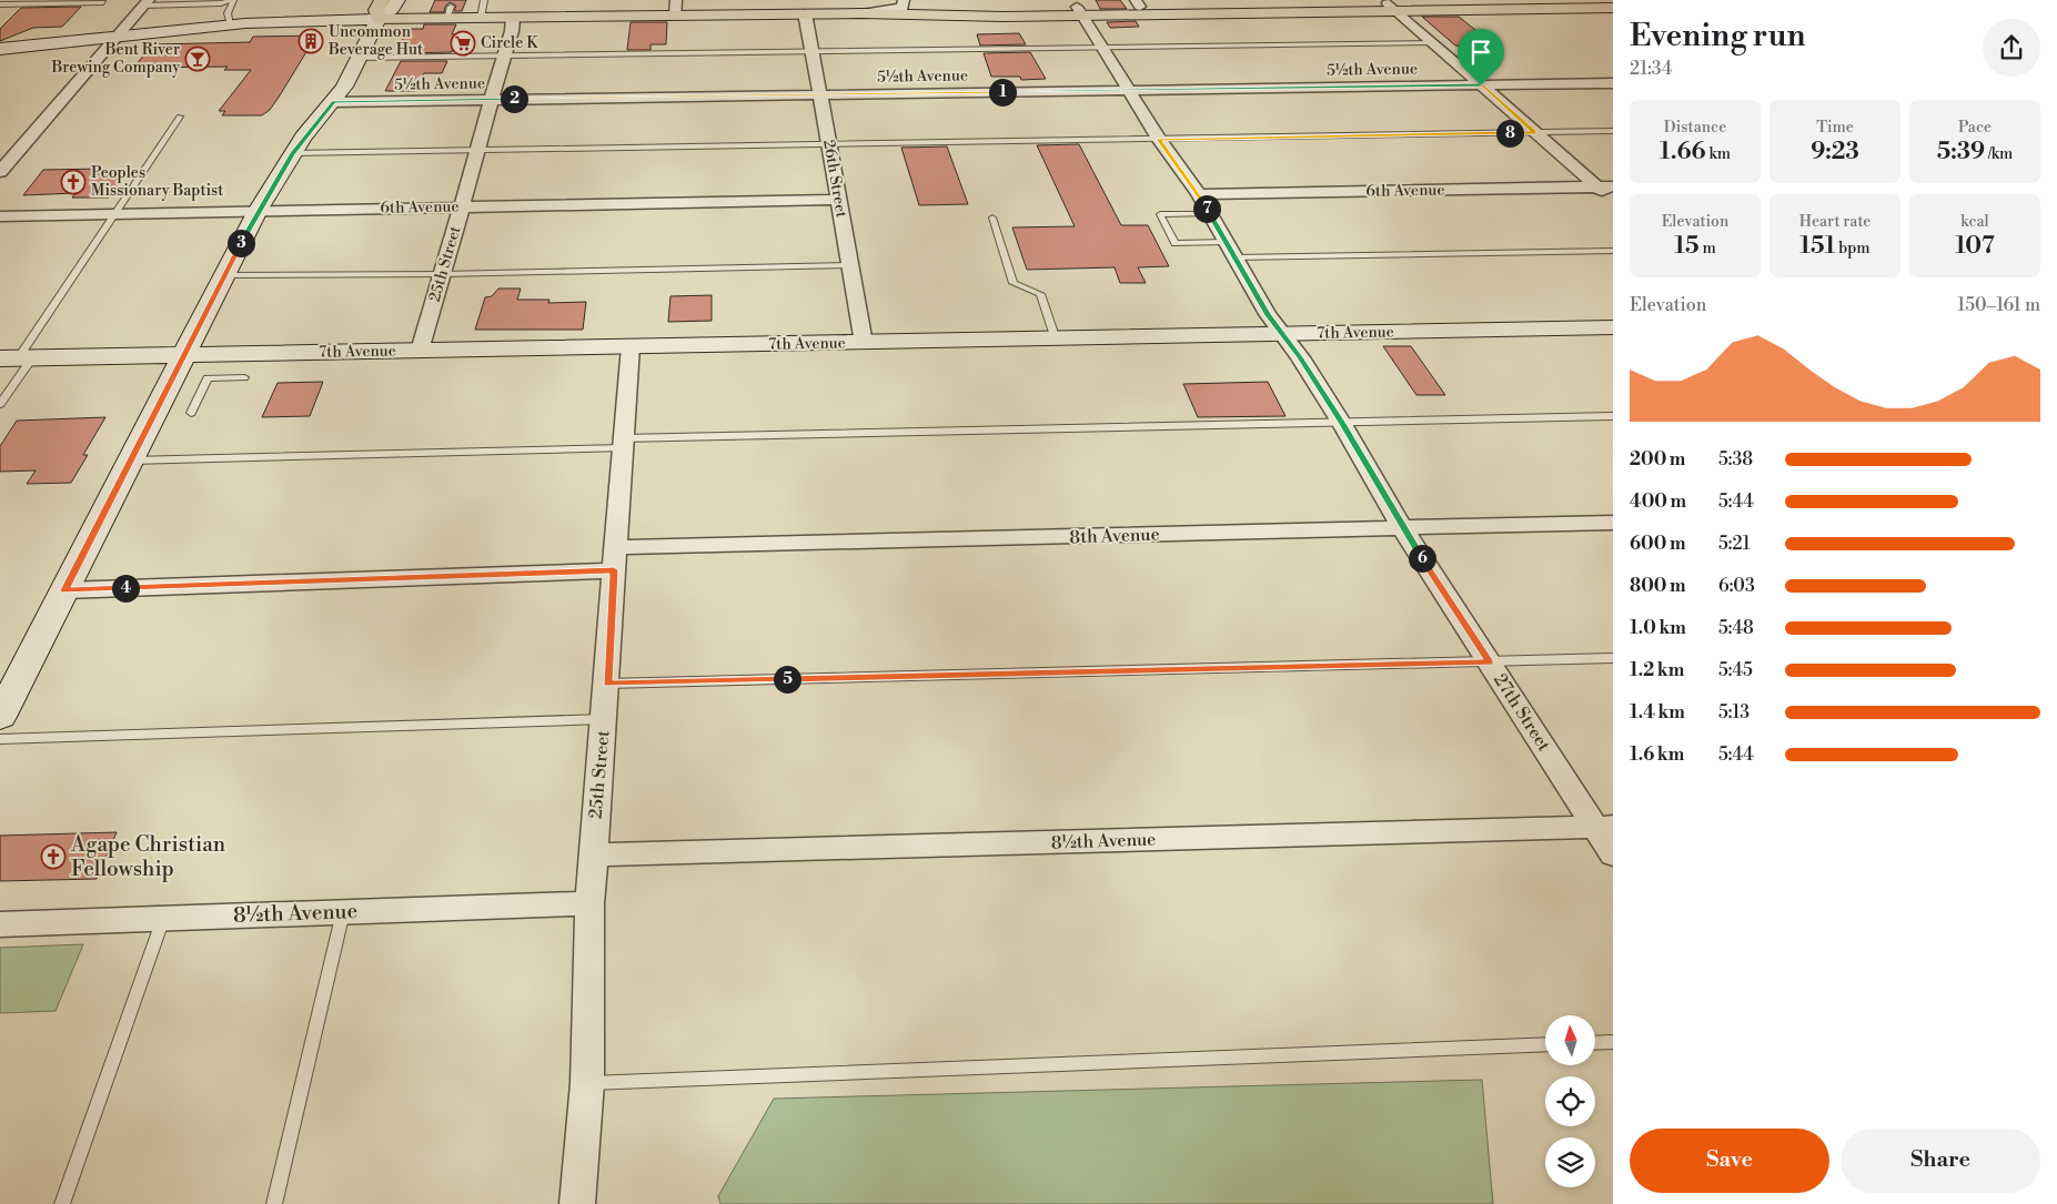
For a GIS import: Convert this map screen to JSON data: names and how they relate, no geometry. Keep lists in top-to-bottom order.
{
  "streets": {
    "street": [
      "5½th Avenue",
      "26th Street",
      "6th Avenue",
      "25th Street",
      "7th Avenue",
      "8th Avenue",
      "27th Street",
      "8½th Avenue"
    ]
  },
  "crossings": [
    ["5½th Avenue", "26th Street"],
    ["5½th Avenue", "25th Street"],
    ["5½th Avenue", "27th Street"],
    ["26th Street", "6th Avenue"],
    ["26th Street", "7th Avenue"],
    ["6th Avenue", "25th Street"],
    ["6th Avenue", "27th Street"],
    ["25th Street", "7th Avenue"],
    ["25th Street", "8th Avenue"],
    ["25th Street", "8½th Avenue"],
    ["7th Avenue", "27th Street"],
    ["8th Avenue", "27th Street"],
    ["27th Street", "8½th Avenue"]
  ],
  "places": {
    "building": ["Uncommon Beverage Hut"],
    "supermarket": ["Circle K"],
    "bar": ["Bent River Brewing Company"],
    "church": ["Peoples Missionary Baptist", "Agape Christian Fellowship"]
  },
  "north": "top",
  "page": {
    "heading": ["Evening run", "21:34"],
    "pins": [
      "1",
      "2",
      "8",
      "7",
      "3",
      "6",
      "4",
      "5"
    ],
    "stats": [
      ["Distance", "1.66 km"],
      ["Time", "9:23"],
      ["Pace", "5:39 /km"],
      ["Elevation", "15 m"],
      ["Heart rate", "151 bpm"],
      ["kcal", "107"]
    ],
    "chart": ["Elevation", "150–161 m"],
    "list": [
      {
        "name": "200 m",
        "note": "5:38"
      },
      {
        "name": "400 m",
        "note": "5:44"
      },
      {
        "name": "600 m",
        "note": "5:21"
      },
      {
        "name": "800 m",
        "note": "6:03"
      },
      {
        "name": "1.0 km",
        "note": "5:48"
      },
      {
        "name": "1.2 km",
        "note": "5:45"
      },
      {
        "name": "1.4 km",
        "note": "5:13"
      },
      {
        "name": "1.6 km",
        "note": "5:44"
      }
    ],
    "buttons": ["Save", "Share"]
  }
}
